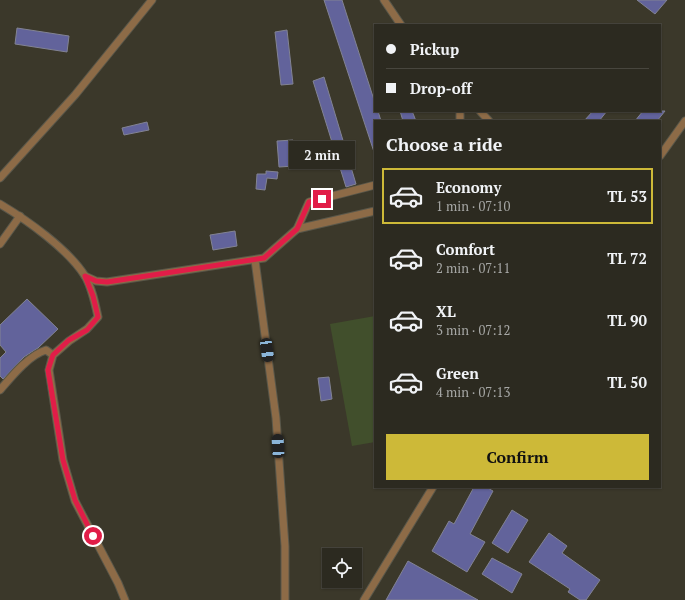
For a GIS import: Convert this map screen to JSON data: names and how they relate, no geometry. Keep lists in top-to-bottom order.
{
  "page": {
    "banner": ["Pickup", "Drop-off"],
    "heading": "Choose a ride",
    "bubble": "2 min",
    "list": [
      {
        "name": "Economy",
        "note": "1 min · 07:10",
        "value": "TL 53"
      },
      {
        "name": "Comfort",
        "note": "2 min · 07:11",
        "value": "TL 72"
      },
      {
        "name": "XL",
        "note": "3 min · 07:12",
        "value": "TL 90"
      },
      {
        "name": "Green",
        "note": "4 min · 07:13",
        "value": "TL 50"
      }
    ],
    "buttons": "Confirm"
  }
}
